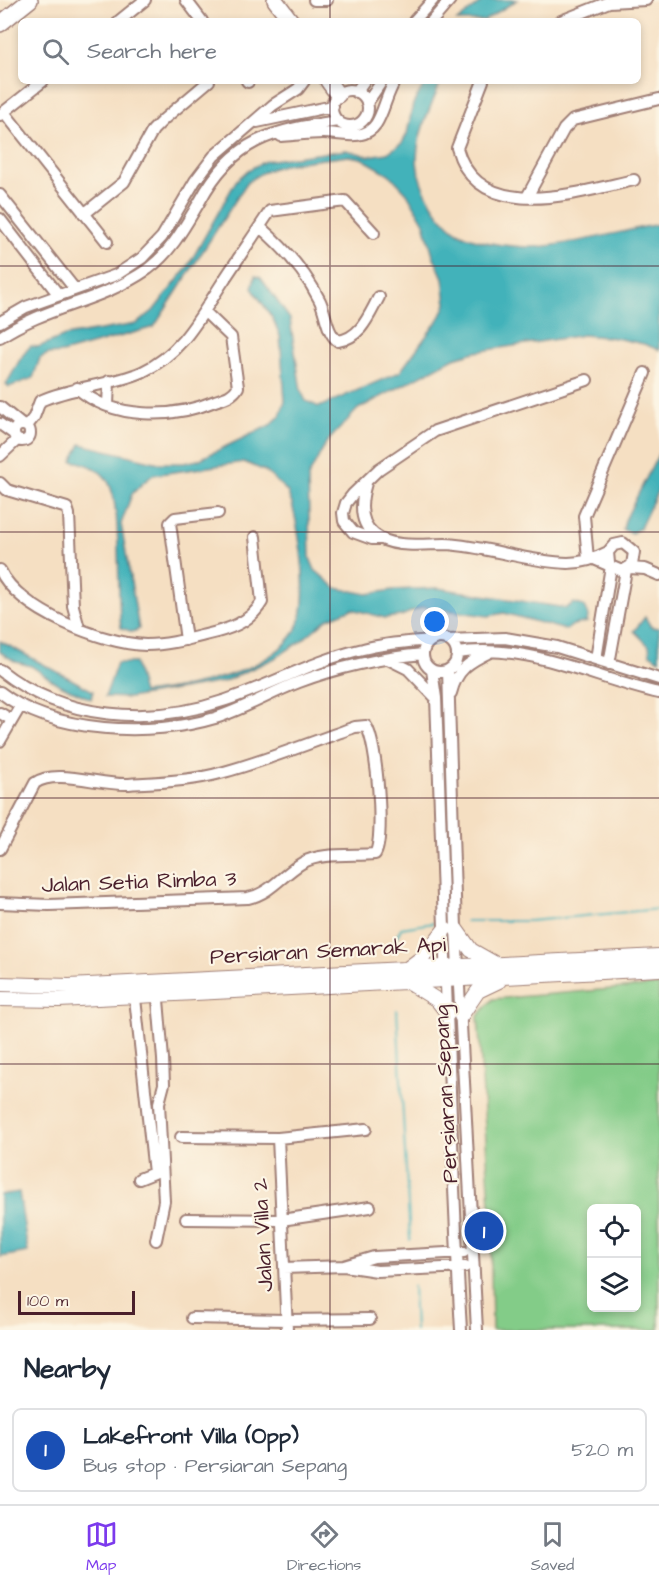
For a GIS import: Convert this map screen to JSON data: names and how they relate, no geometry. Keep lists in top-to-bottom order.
{
  "streets": {
    "main road": ["Persiaran Semarak Api"],
    "street": ["Jalan Setia Rimba 3", "Persiaran Sepang", "Jalan Villa 2"]
  },
  "crossings": [
    ["Persiaran Semarak Api", "Persiaran Sepang"]
  ],
  "scale_bar": "100 m",
  "page": {
    "search": "Search here",
    "pins": "1",
    "scale": "100 m",
    "heading": "Nearby",
    "list": [
      {
        "mark": "1",
        "name": "Lakefront Villa (Opp)",
        "note": "Bus stop · Persiaran Sepang",
        "value": "520 m"
      }
    ],
    "nav": ["Map", "Directions", "Saved"]
  }
}
